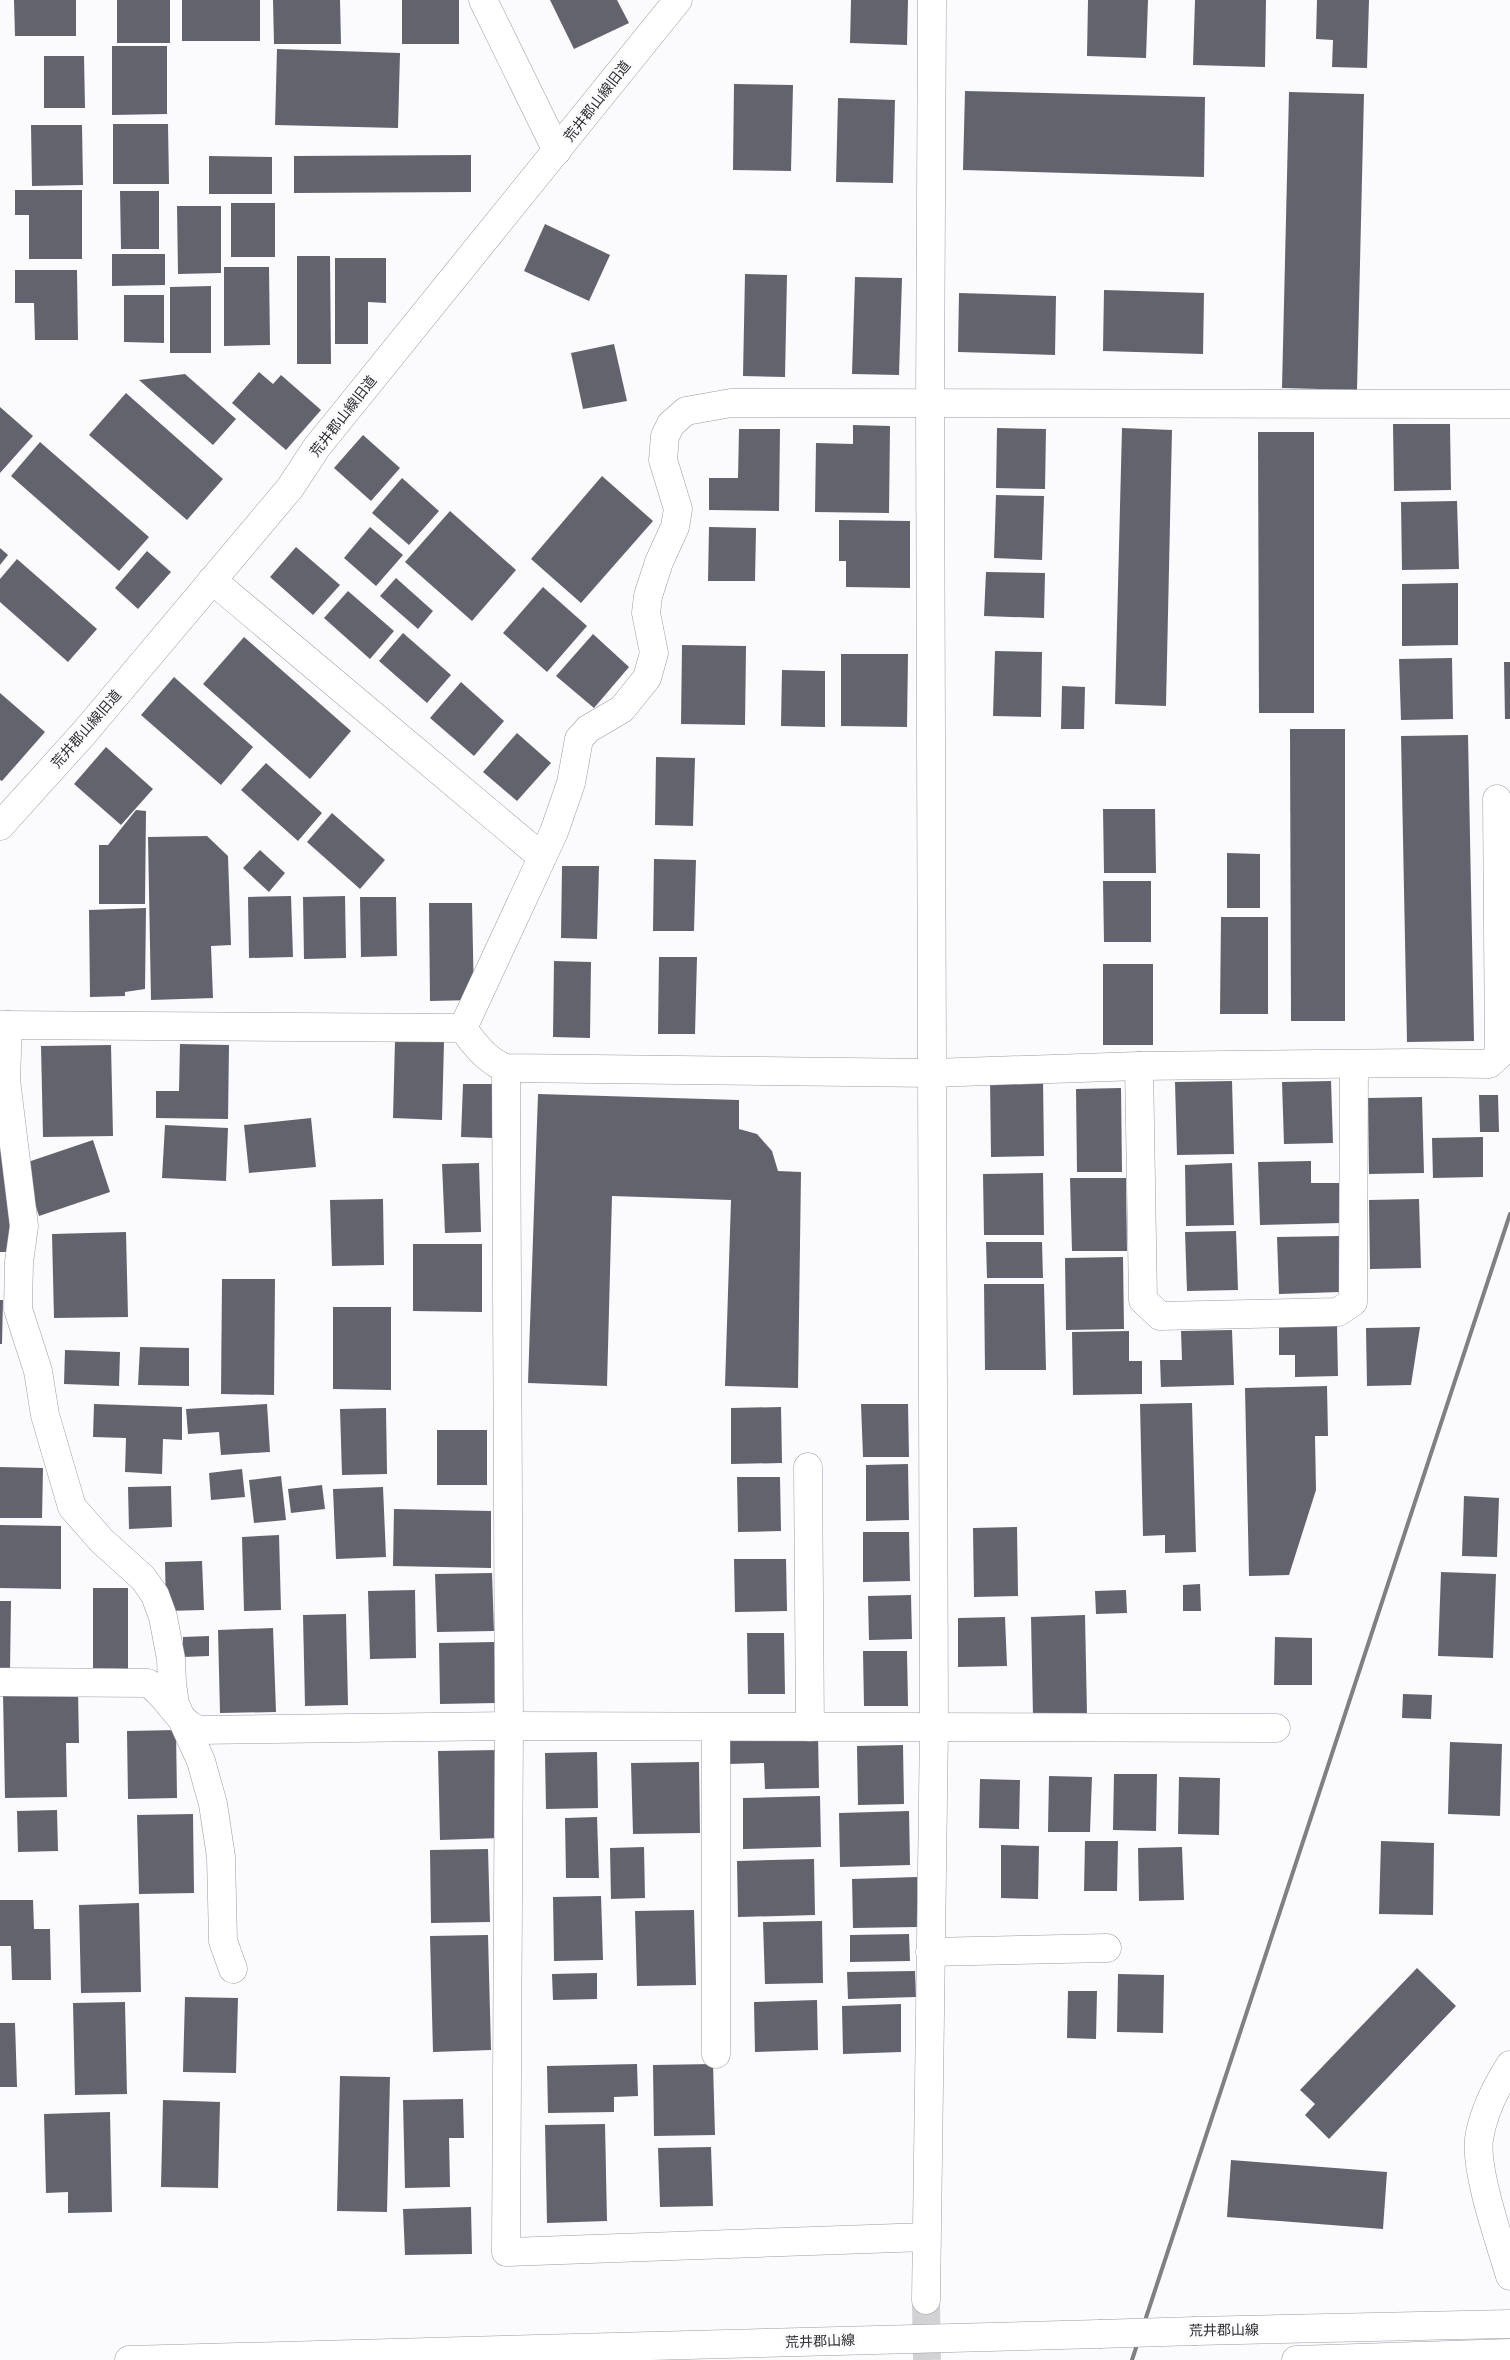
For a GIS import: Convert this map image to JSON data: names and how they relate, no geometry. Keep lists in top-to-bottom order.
{
  "streets": {
    "street": ["荒井郡山線旧道", "荒井郡山線"]
  }
}
